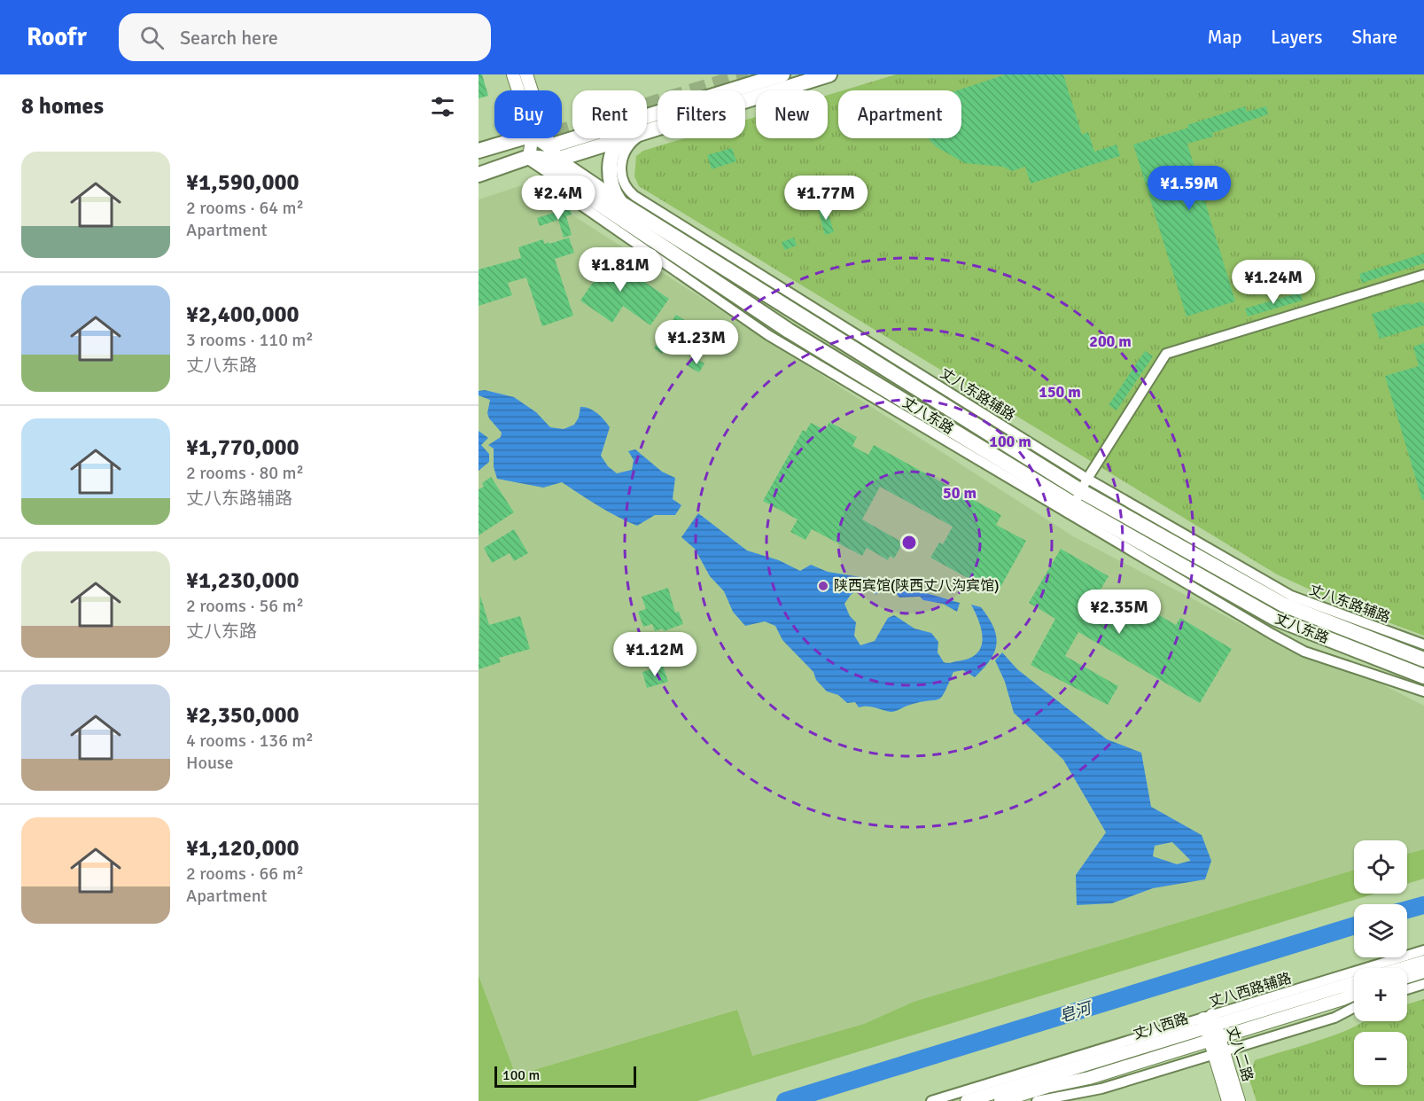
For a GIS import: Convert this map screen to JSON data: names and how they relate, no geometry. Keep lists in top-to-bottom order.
{
  "streets": {
    "main road": ["丈八东路", "丈八西路", "丈八二路"],
    "street": ["丈八东路辅路", "丈八西路辅路"]
  },
  "crossings": [
    ["丈八东路辅路", "丈八东路"],
    ["丈八西路辅路", "丈八西路"],
    ["丈八西路辅路", "丈八二路"],
    ["丈八西路", "丈八二路"]
  ],
  "water": ["皂河"],
  "places": ["陕西宾馆(陕西丈八沟宾馆)"],
  "scale_bar": "100 m",
  "page": {
    "header": "Roofr",
    "search": "Search here",
    "nav": ["Map", "Layers", "Share"],
    "heading": "8 homes",
    "chip": [
      "Buy",
      "Rent",
      "Filters",
      "New",
      "Apartment"
    ],
    "list": [
      {
        "name": "¥1,590,000",
        "note": "2 rooms · 64 m² · Apartment"
      },
      {
        "name": "¥2,400,000",
        "note": "3 rooms · 110 m² · 丈八东路"
      },
      {
        "name": "¥1,770,000",
        "note": "2 rooms · 80 m² · 丈八东路辅路"
      },
      {
        "name": "¥1,230,000",
        "note": "2 rooms · 56 m² · 丈八东路"
      },
      {
        "name": "¥2,350,000",
        "note": "4 rooms · 136 m² · House"
      },
      {
        "name": "¥1,120,000",
        "note": "2 rooms · 66 m² · Apartment"
      }
    ],
    "price": [
      "¥1.59M",
      "¥2.4M",
      "¥1.77M",
      "¥1.81M",
      "¥1.24M",
      "¥1.23M",
      "¥2.35M",
      "¥1.12M"
    ],
    "map_buttons": ["+", "−"],
    "scale": "100 m"
  },
  "rings": [
    "200 m",
    "150 m",
    "100 m",
    "50 m"
  ]
}
